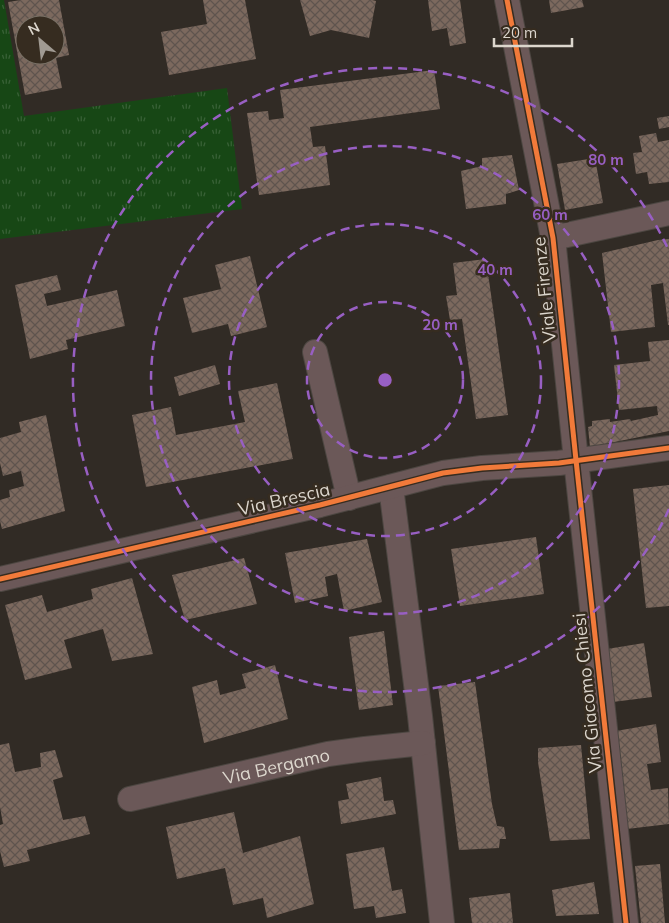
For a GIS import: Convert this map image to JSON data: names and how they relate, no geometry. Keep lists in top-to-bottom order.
{
  "streets": {
    "street": [
      "Viale Firenze",
      "Via Brescia",
      "Via Giacomo Chiesi",
      "Via Bergamo"
    ]
  },
  "crossings": [
    ["Viale Firenze", "Via Brescia"],
    ["Viale Firenze", "Via Giacomo Chiesi"],
    ["Via Brescia", "Via Giacomo Chiesi"]
  ],
  "scale_bar": "20 m",
  "north": "top left",
  "rings": [
    "80 m",
    "60 m",
    "40 m",
    "20 m"
  ]
}
